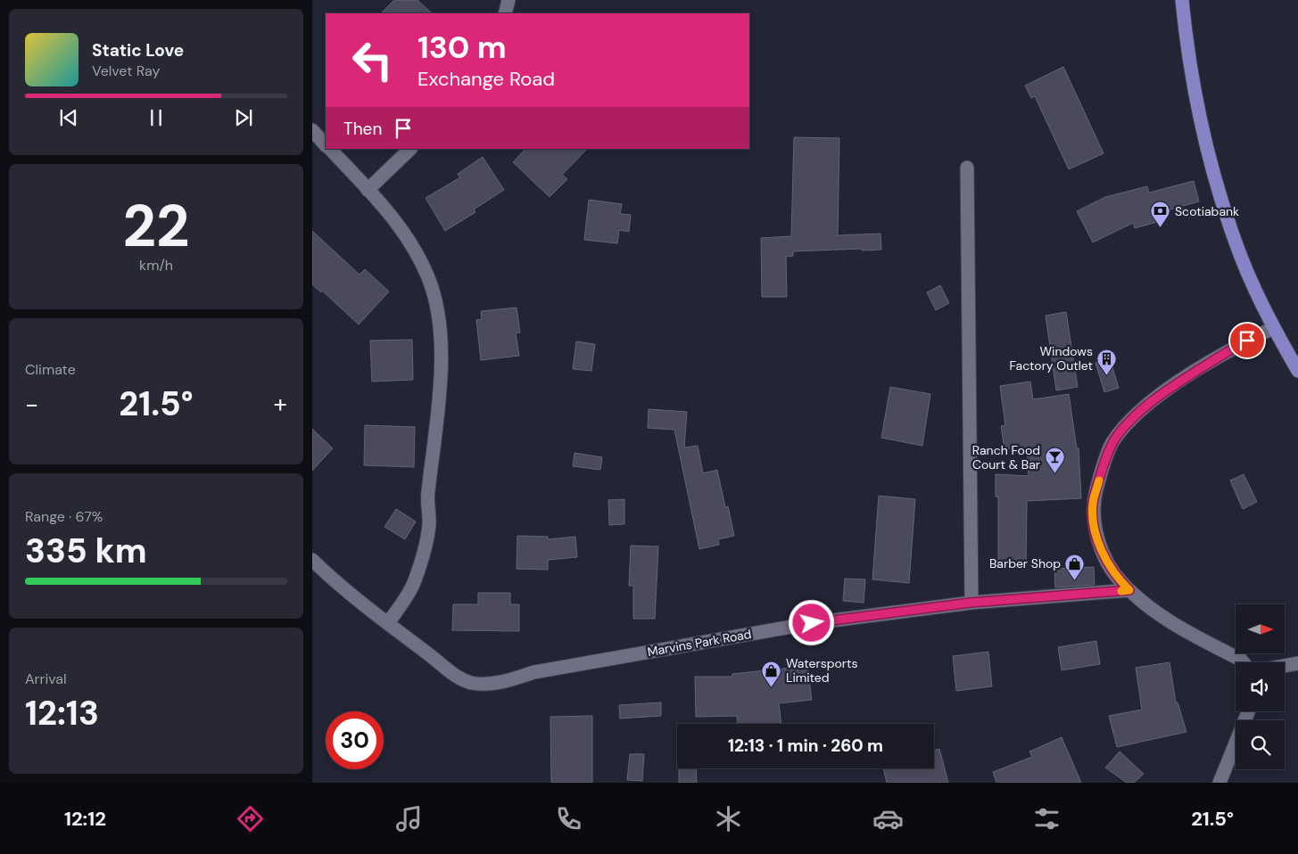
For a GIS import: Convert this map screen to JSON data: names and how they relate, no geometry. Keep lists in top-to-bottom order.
{
  "streets": {
    "street": ["Marvins Park Road"]
  },
  "places": {
    "bank": ["Scotiabank"],
    "building": ["Windows Factory Outlet"],
    "bar": ["Ranch Food Court & Bar"],
    "shop": ["Barber Shop", "Watersports Limited"]
  },
  "north": "right",
  "page": {
    "turn": ["130 m", "Exchange Road"],
    "song": ["Static Love", "Velvet Ray"],
    "then": "Then",
    "tile": [
      ["22", "km/h"],
      "Climate",
      ["Range · 67%", "335 km"],
      ["Arrival", "12:13"]
    ],
    "heat": ["−", "21.5°", "+"],
    "limit": "30",
    "trip": "12:13 · 1 min · 260 m",
    "tabs": ["12:12", "21.5°"]
  }
}
